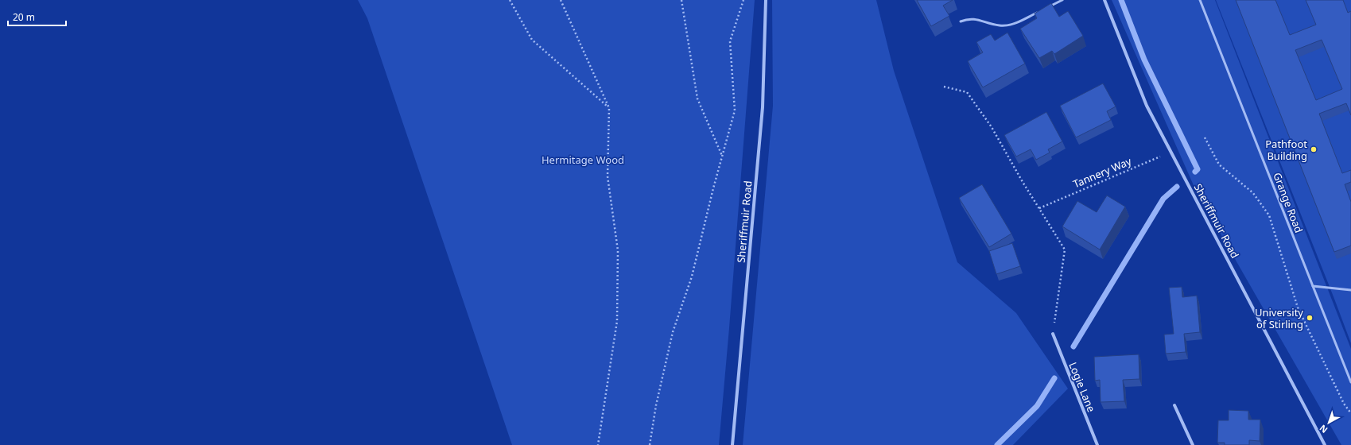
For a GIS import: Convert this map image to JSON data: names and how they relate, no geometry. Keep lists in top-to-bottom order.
{
  "streets": {
    "street": ["Sheriffmuir Road", "Logie Lane"],
    "lane": ["Grange Road"],
    "path": ["Tannery Way"]
  },
  "crossings": [
    ["Tannery Way", "Sheriffmuir Road"]
  ],
  "parks": ["Hermitage Wood"],
  "places": ["Pathfoot Building", "University of Stirling"],
  "scale_bar": "20 m",
  "north": "bottom left"
}
